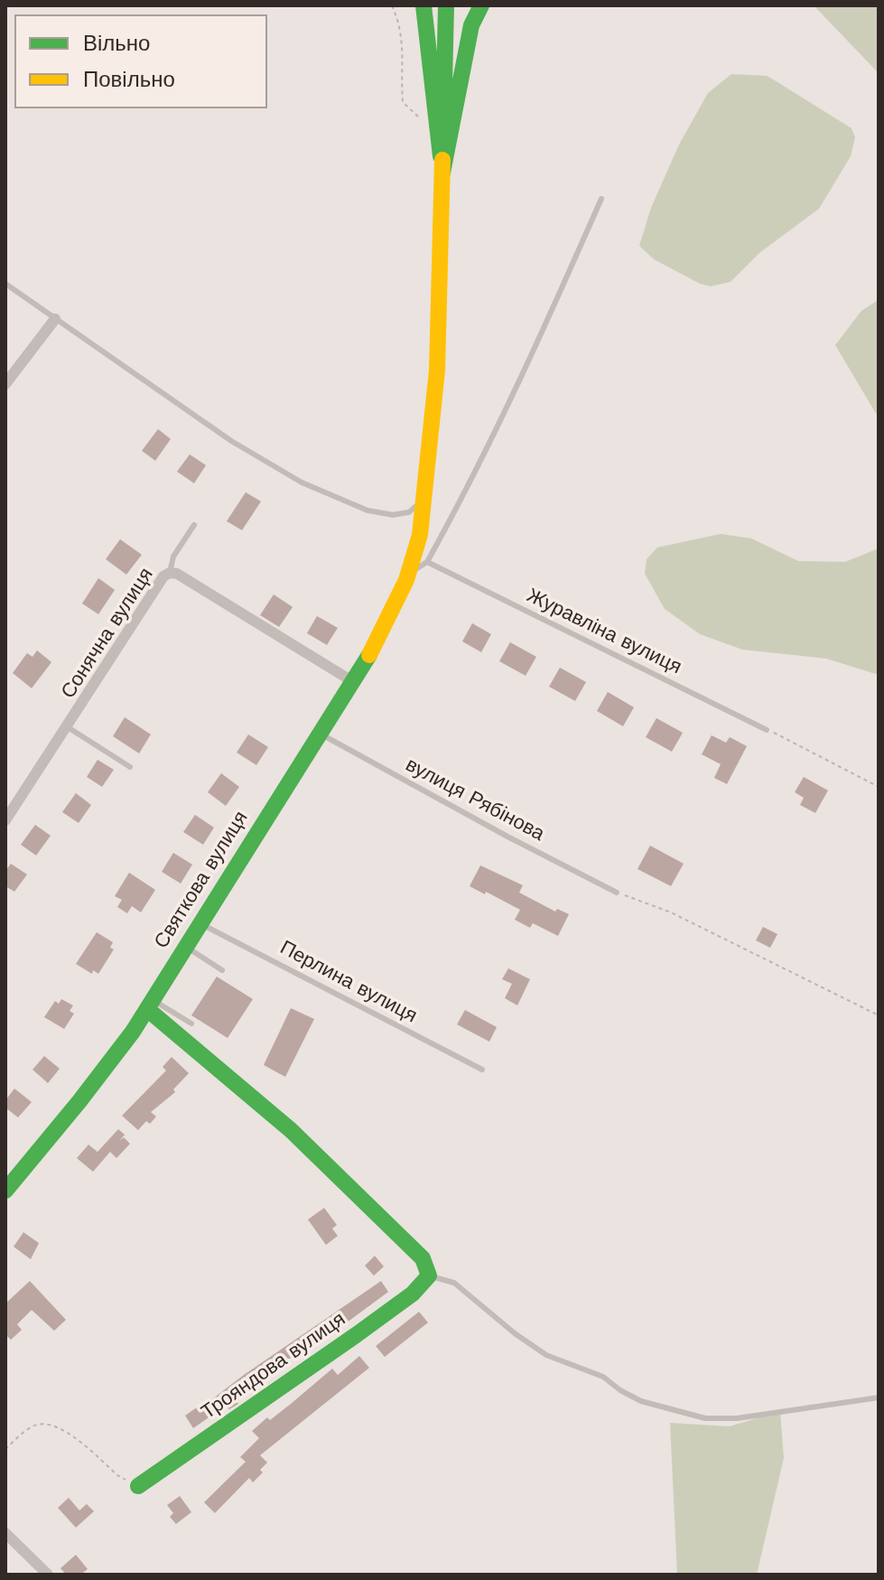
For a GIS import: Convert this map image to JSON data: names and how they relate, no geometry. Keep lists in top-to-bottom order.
{
  "streets": {
    "main road": ["Святкова вулиця", "Трояндова вулиця"],
    "street": ["Сонячна вулиця"],
    "lane": ["Журавліна вулиця", "вулиця Рябінова", "Перлина вулиця"]
  },
  "crossings": [
    ["Сонячна вулиця", "Святкова вулиця"],
    ["вулиця Рябінова", "Святкова вулиця"],
    ["Святкова вулиця", "Перлина вулиця"]
  ],
  "legend": ["Вільно", "Повільно"]
}
